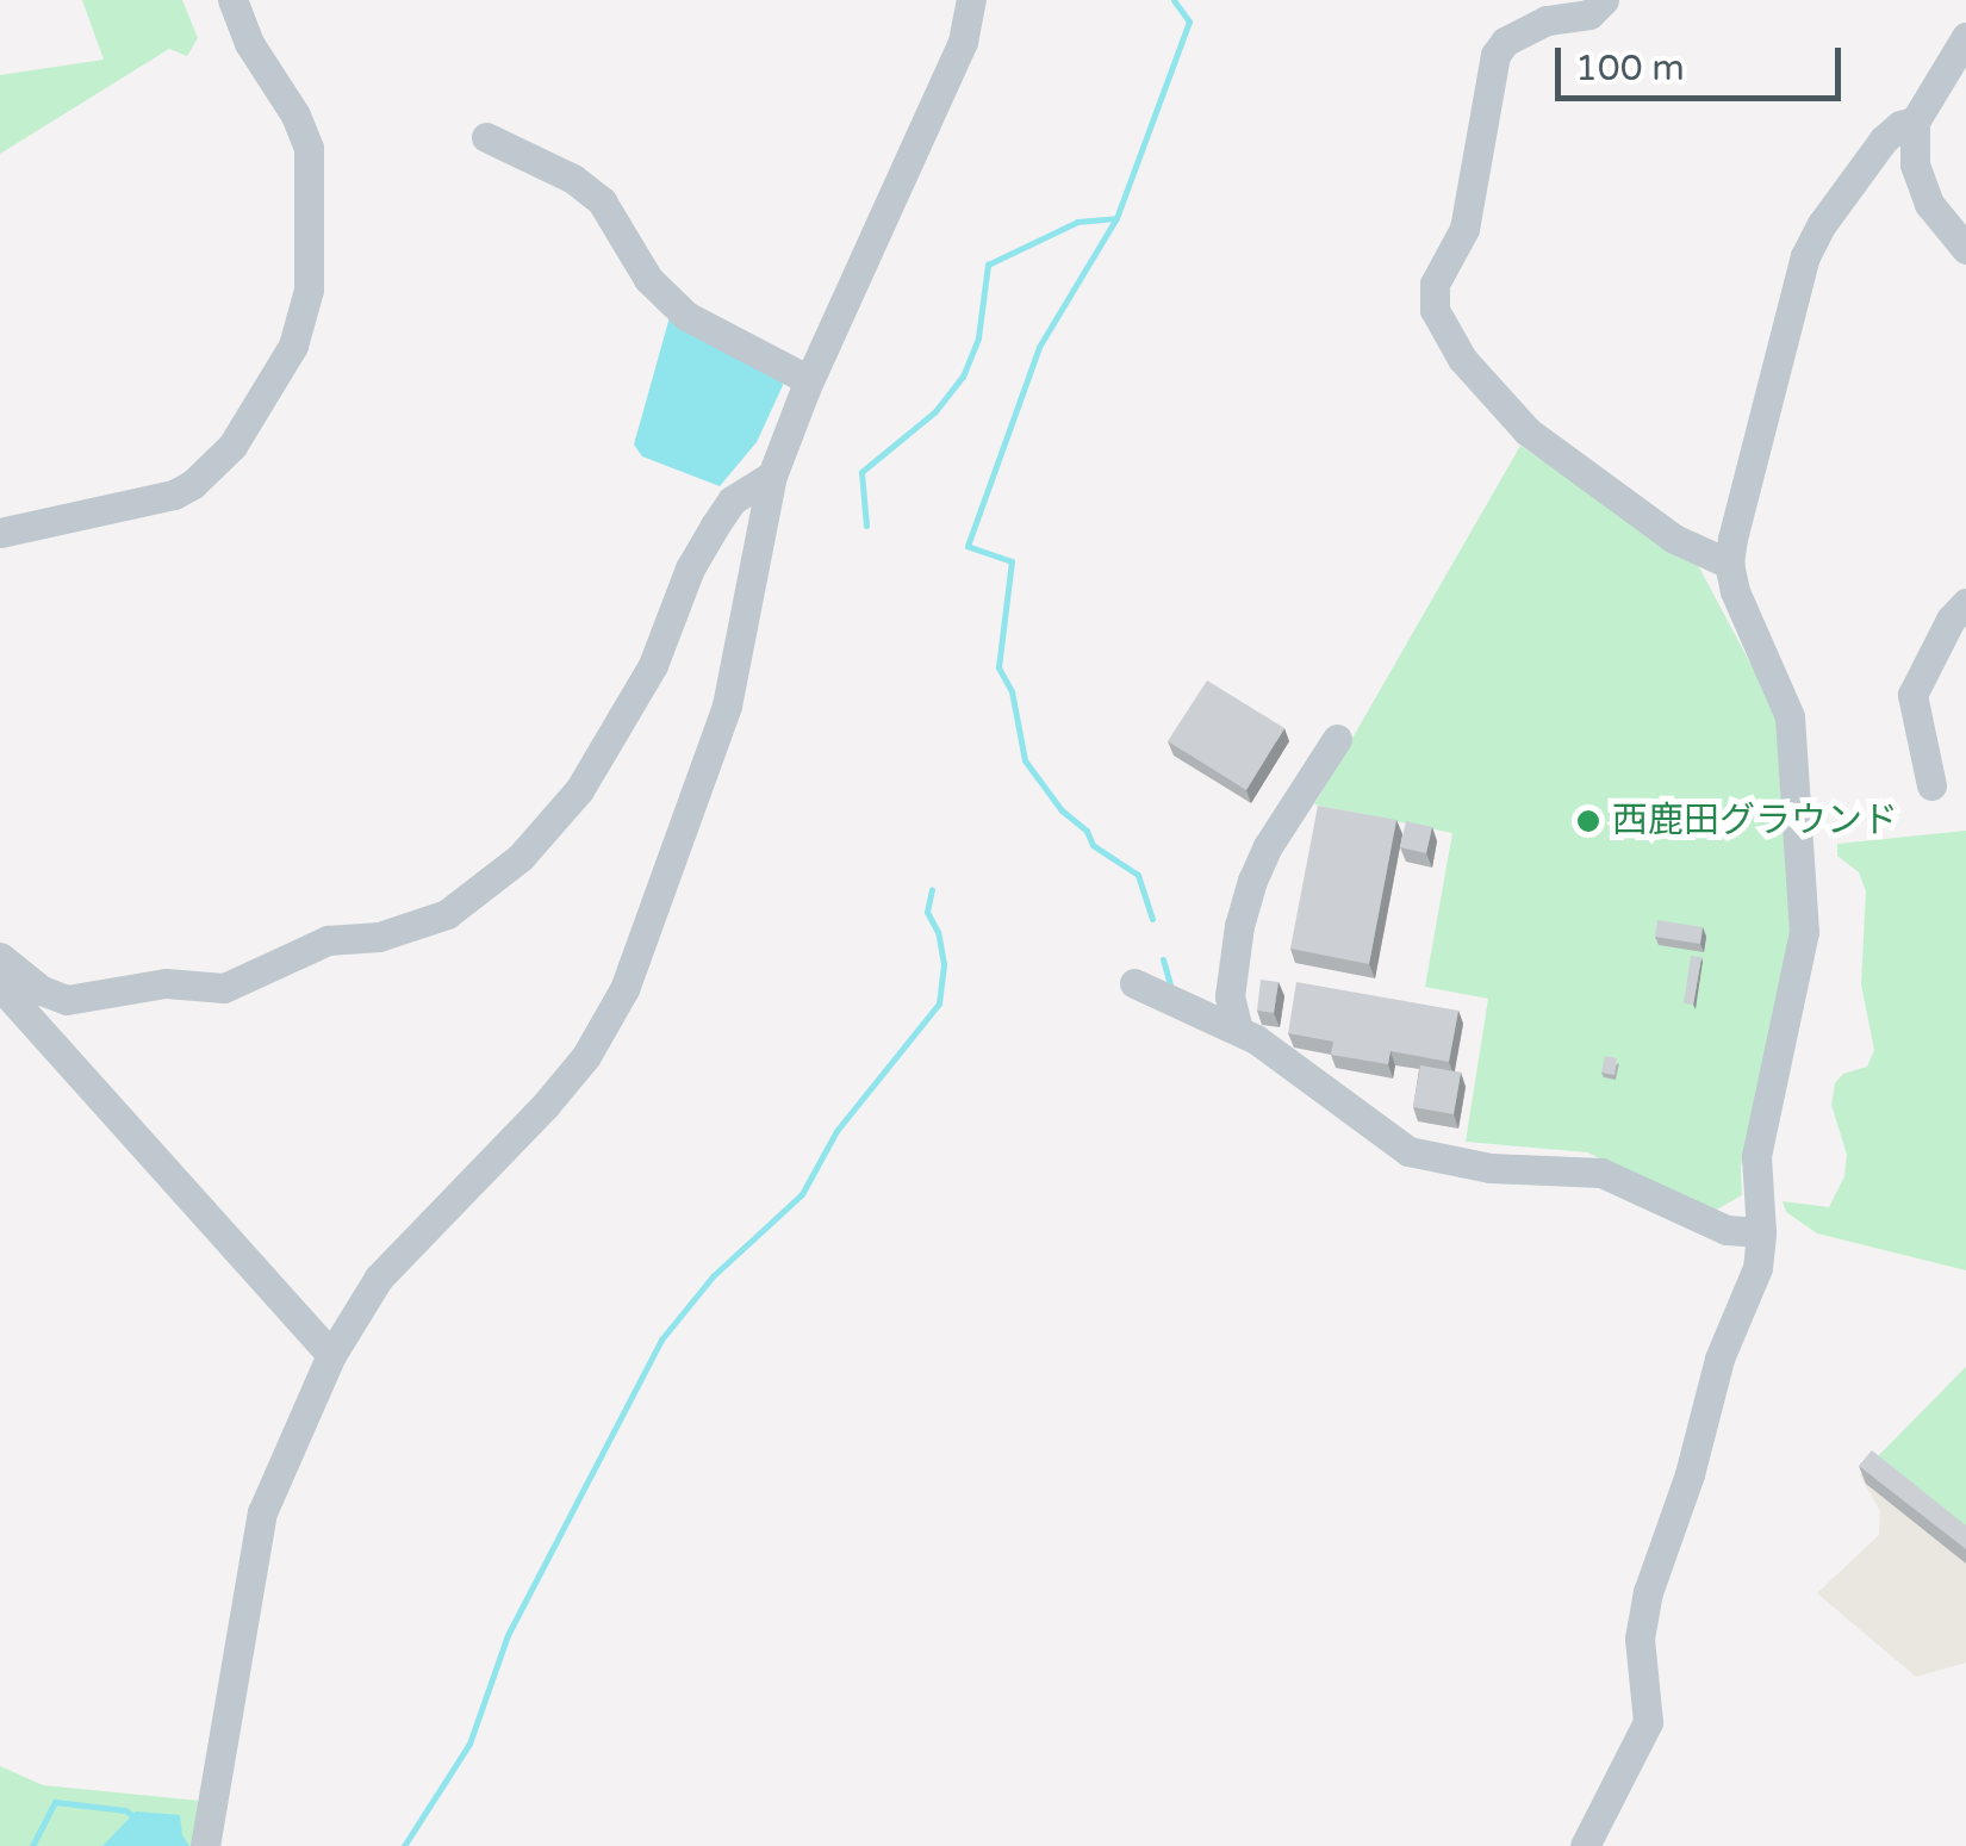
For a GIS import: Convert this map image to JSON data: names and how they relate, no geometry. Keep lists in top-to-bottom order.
{
  "places": ["西鹿田グラウンド"],
  "scale_bar": "100 m"
}
